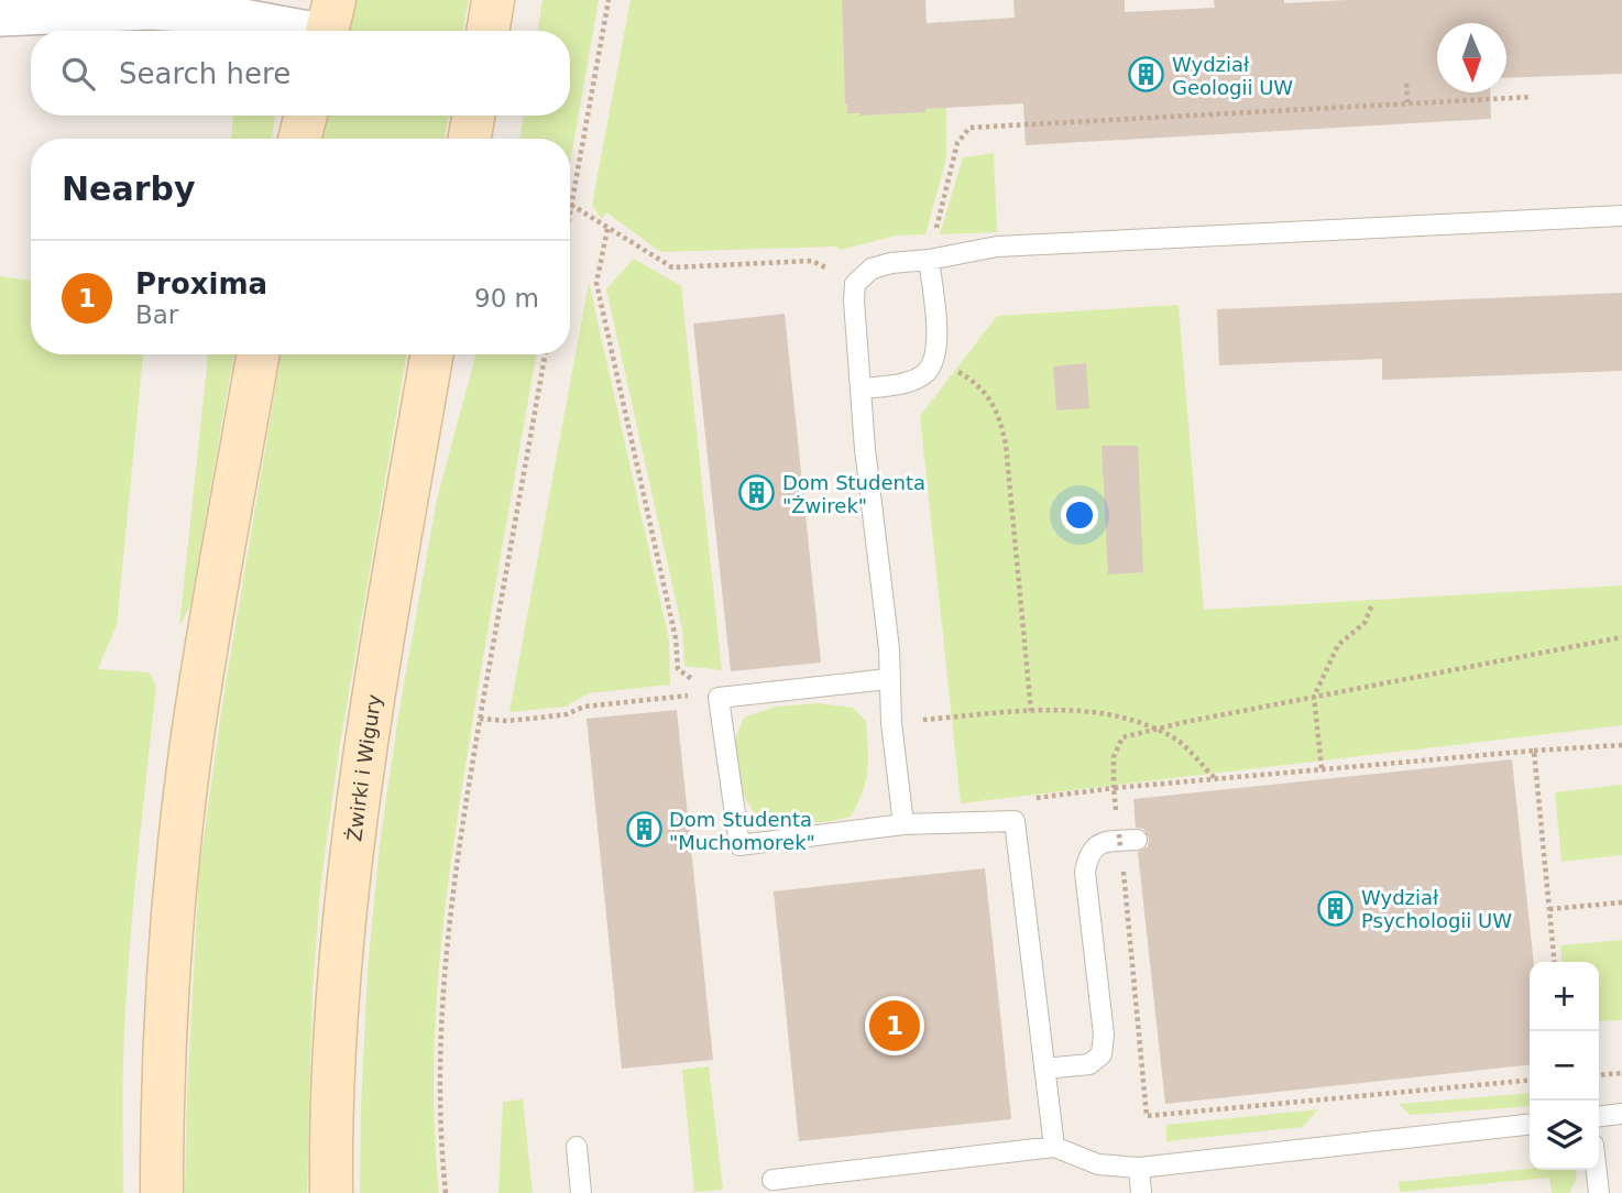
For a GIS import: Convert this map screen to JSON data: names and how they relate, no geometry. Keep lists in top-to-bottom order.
{
  "streets": {
    "main road": ["Żwirki i Wigury"]
  },
  "places": {
    "building": [
      "Wydział Geologii UW",
      "Dom Studenta \"Żwirek\"",
      "Dom Studenta \"Muchomorek\"",
      "Wydział Psychologii UW"
    ]
  },
  "north": "bottom",
  "page": {
    "search": "Search here",
    "heading": "Nearby",
    "list": [
      {
        "mark": "1",
        "name": "Proxima",
        "note": "Bar",
        "value": "90 m"
      }
    ],
    "map_buttons": ["+", "−"],
    "pins": "1"
  }
}
